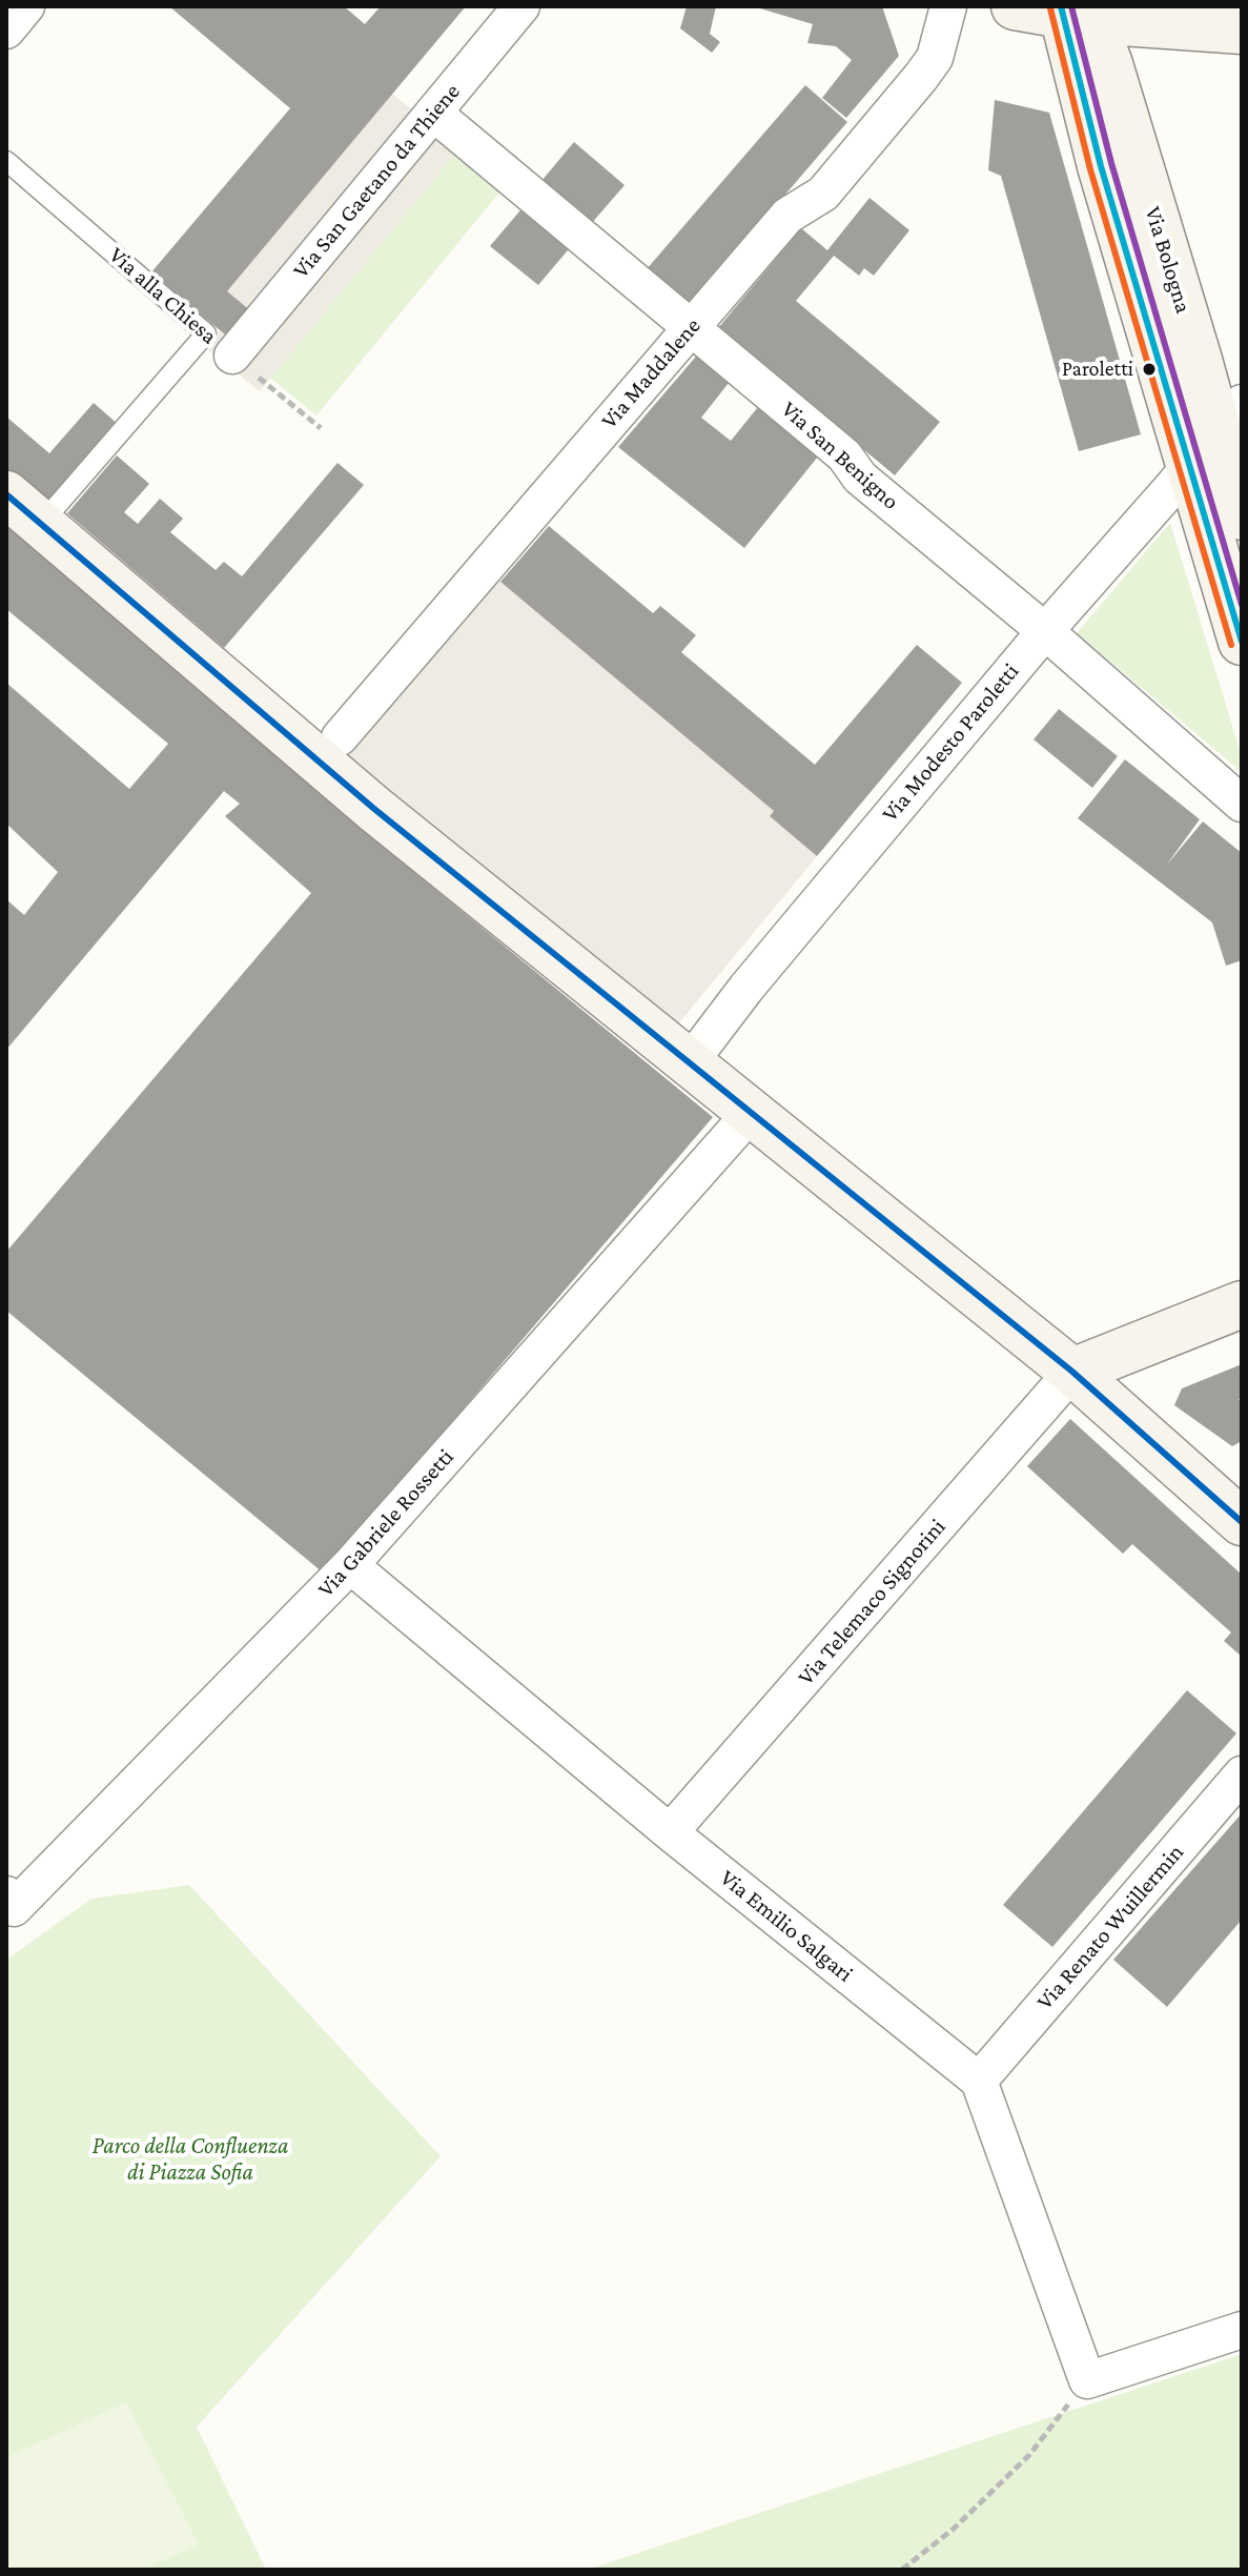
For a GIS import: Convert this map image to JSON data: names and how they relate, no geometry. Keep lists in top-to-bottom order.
{
  "streets": {
    "street": [
      "Via San Gaetano da Thiene",
      "Via Bologna",
      "Via Maddalene",
      "Via San Benigno",
      "Via Modesto Paroletti",
      "Via Gabriele Rossetti",
      "Via Telemaco Signorini",
      "Via Emilio Salgari",
      "Via Renato Wuillermin"
    ],
    "lane": ["Via alla Chiesa"]
  },
  "crossings": [
    ["Via San Gaetano da Thiene", "Via alla Chiesa"],
    ["Via San Gaetano da Thiene", "Via San Benigno"],
    ["Via Bologna", "Via Modesto Paroletti"],
    ["Via Maddalene", "Via San Benigno"],
    ["Via San Benigno", "Via Modesto Paroletti"],
    ["Via Gabriele Rossetti", "Via Emilio Salgari"],
    ["Via Telemaco Signorini", "Via Emilio Salgari"],
    ["Via Emilio Salgari", "Via Renato Wuillermin"]
  ],
  "parks": ["Parco della Confluenza di Piazza Sofia"],
  "places": ["Paroletti"]
}
